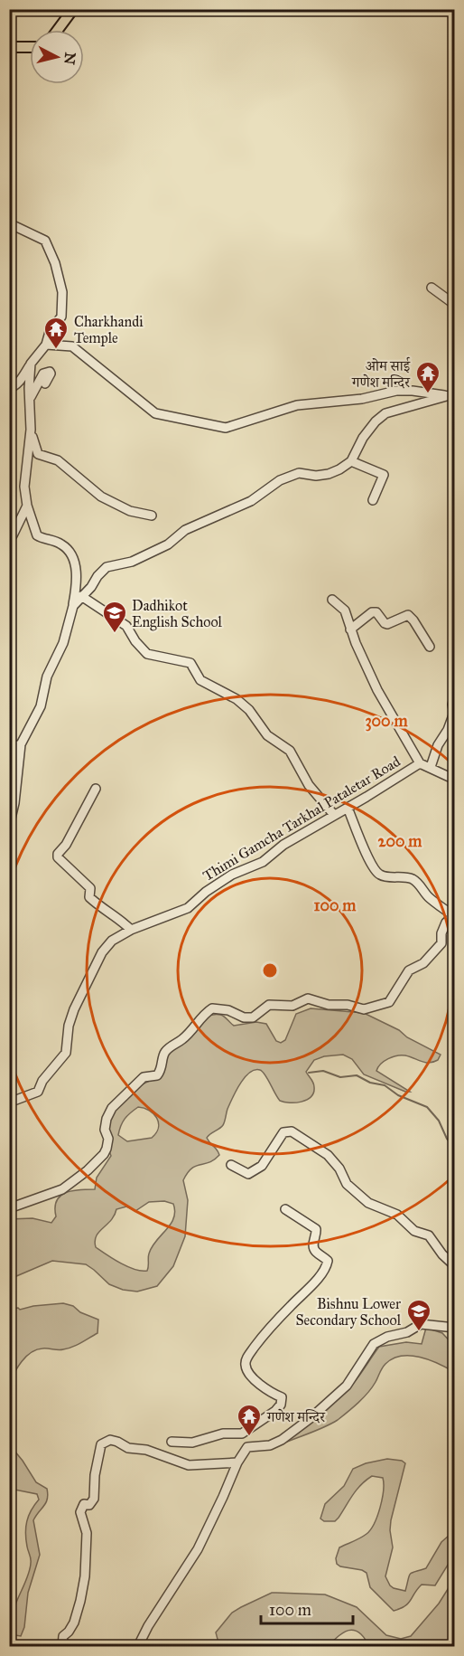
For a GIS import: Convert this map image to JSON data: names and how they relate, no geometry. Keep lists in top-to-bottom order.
{
  "streets": {
    "street": ["Thimi Gamcha Tarkhal Pataletar Road"]
  },
  "places": {
    "temple": ["Charkhandi Temple", "ओम साई गणेश मन्दिर", "गणेश मन्दिर"],
    "school or university": ["Dadhikot English School", "Bishnu Lower Secondary School"]
  },
  "scale_bar": "100 m",
  "north": "right",
  "rings": ["300 m", "200 m", "100 m"]
}
